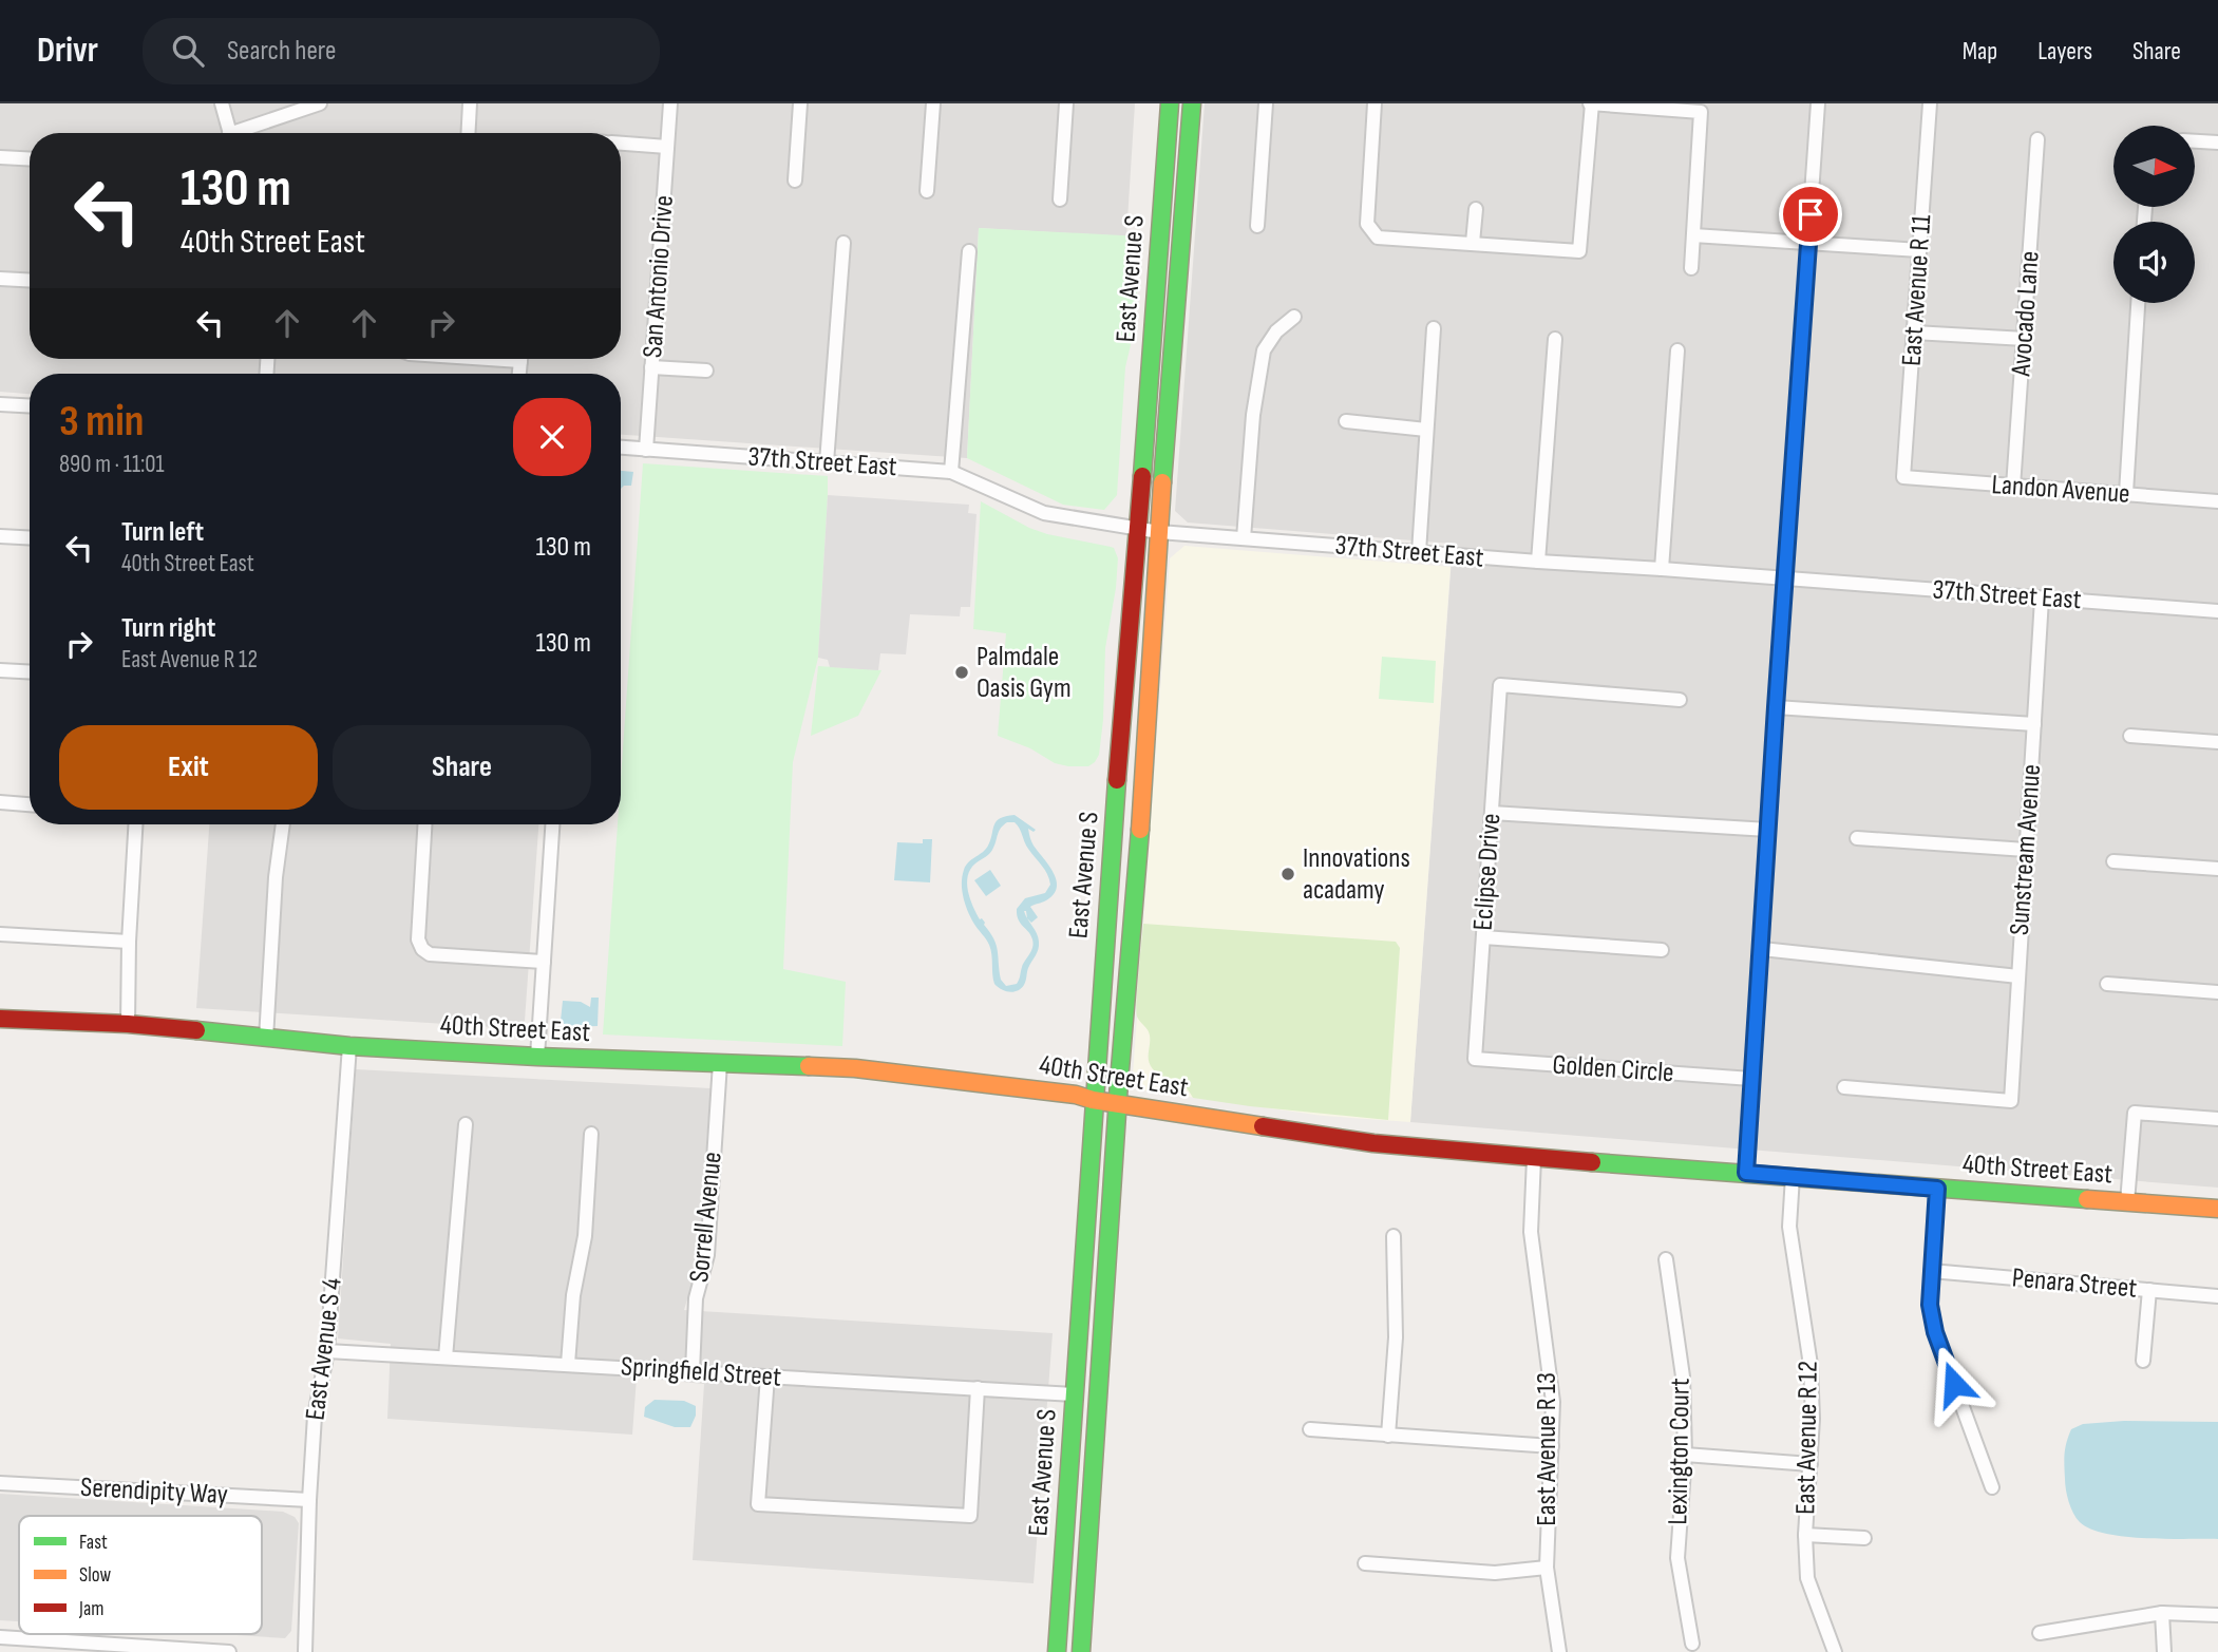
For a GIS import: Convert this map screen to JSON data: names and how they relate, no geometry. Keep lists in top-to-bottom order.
{
  "streets": {
    "main road": ["East Avenue S", "40th Street East"],
    "street": [
      "San Antonio Drive",
      "East Avenue R 11",
      "Avocado Lane",
      "37th Street East",
      "Landon Avenue",
      "Sunstream Avenue",
      "Eclipse Drive",
      "Golden Circle",
      "Sorrell Avenue",
      "Penara Street",
      "East Avenue S 4",
      "Springfield Street",
      "East Avenue R 12",
      "East Avenue R 13",
      "Lexington Court",
      "Serendipity Way"
    ]
  },
  "crossings": [
    ["San Antonio Drive", "37th Street East"],
    ["East Avenue S", "37th Street East"],
    ["East Avenue S", "40th Street East"],
    ["East Avenue S", "Springfield Street"],
    ["East Avenue R 11", "Landon Avenue"],
    ["Avocado Lane", "Landon Avenue"],
    ["37th Street East", "Sunstream Avenue"],
    ["Eclipse Drive", "Golden Circle"],
    ["40th Street East", "Sorrell Avenue"],
    ["40th Street East", "East Avenue S 4"],
    ["40th Street East", "East Avenue R 12"],
    ["40th Street East", "East Avenue R 13"],
    ["Sorrell Avenue", "Springfield Street"],
    ["East Avenue S 4", "Springfield Street"],
    ["East Avenue S 4", "Serendipity Way"]
  ],
  "places": ["Palmdale Oasis Gym", "Innovations acadamy"],
  "legend": ["Fast", "Slow", "Jam"],
  "north": "right",
  "page": {
    "header": "Drivr",
    "search": "Search here",
    "nav": ["Map", "Layers", "Share"],
    "turn": ["130 m", "40th Street East"],
    "heading": ["3 min", "890 m · 11:01"],
    "list": [
      {
        "name": "Turn left",
        "note": "40th Street East",
        "value": "130 m"
      },
      {
        "name": "Turn right",
        "note": "East Avenue R 12",
        "value": "130 m"
      }
    ],
    "buttons": ["Exit", "Share"]
  }
}
